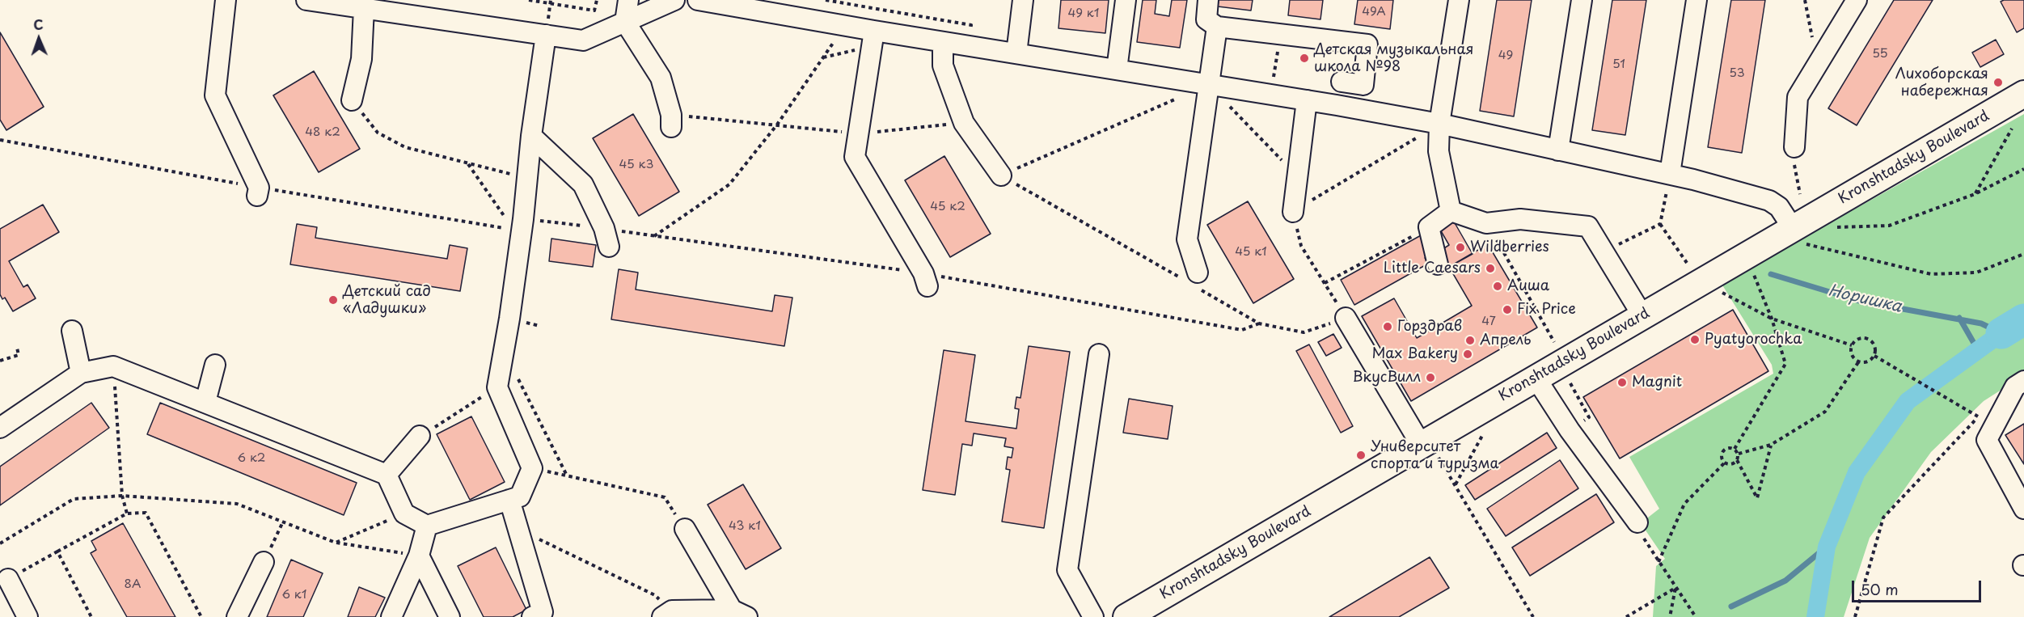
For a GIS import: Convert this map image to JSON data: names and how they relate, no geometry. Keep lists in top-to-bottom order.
{
  "streets": {
    "main road": ["Kronshtadsky Boulevard"]
  },
  "water": ["Норишка"],
  "places": [
    "Детская музыкальная школа №98",
    "Лихоборская набережная",
    "Wildberries",
    "Little Caesars",
    "Аиша",
    "Детский сад «Ладушки»",
    "Fix Price",
    "Горздрав",
    "Pyatyorochka",
    "Апрель",
    "Max Bakery",
    "ВкусВилл",
    "Magnit",
    "Университет спорта и туризма"
  ],
  "house_numbers": [
    "49А",
    "49 к1",
    "55",
    "49",
    "51",
    "53",
    "48 к2",
    "45 к3",
    "45 к2",
    "45 к1",
    "47",
    "6 к2",
    "43 к1",
    "8А",
    "6 к1"
  ],
  "scale_bar": "50 m",
  "north": "top"
}
